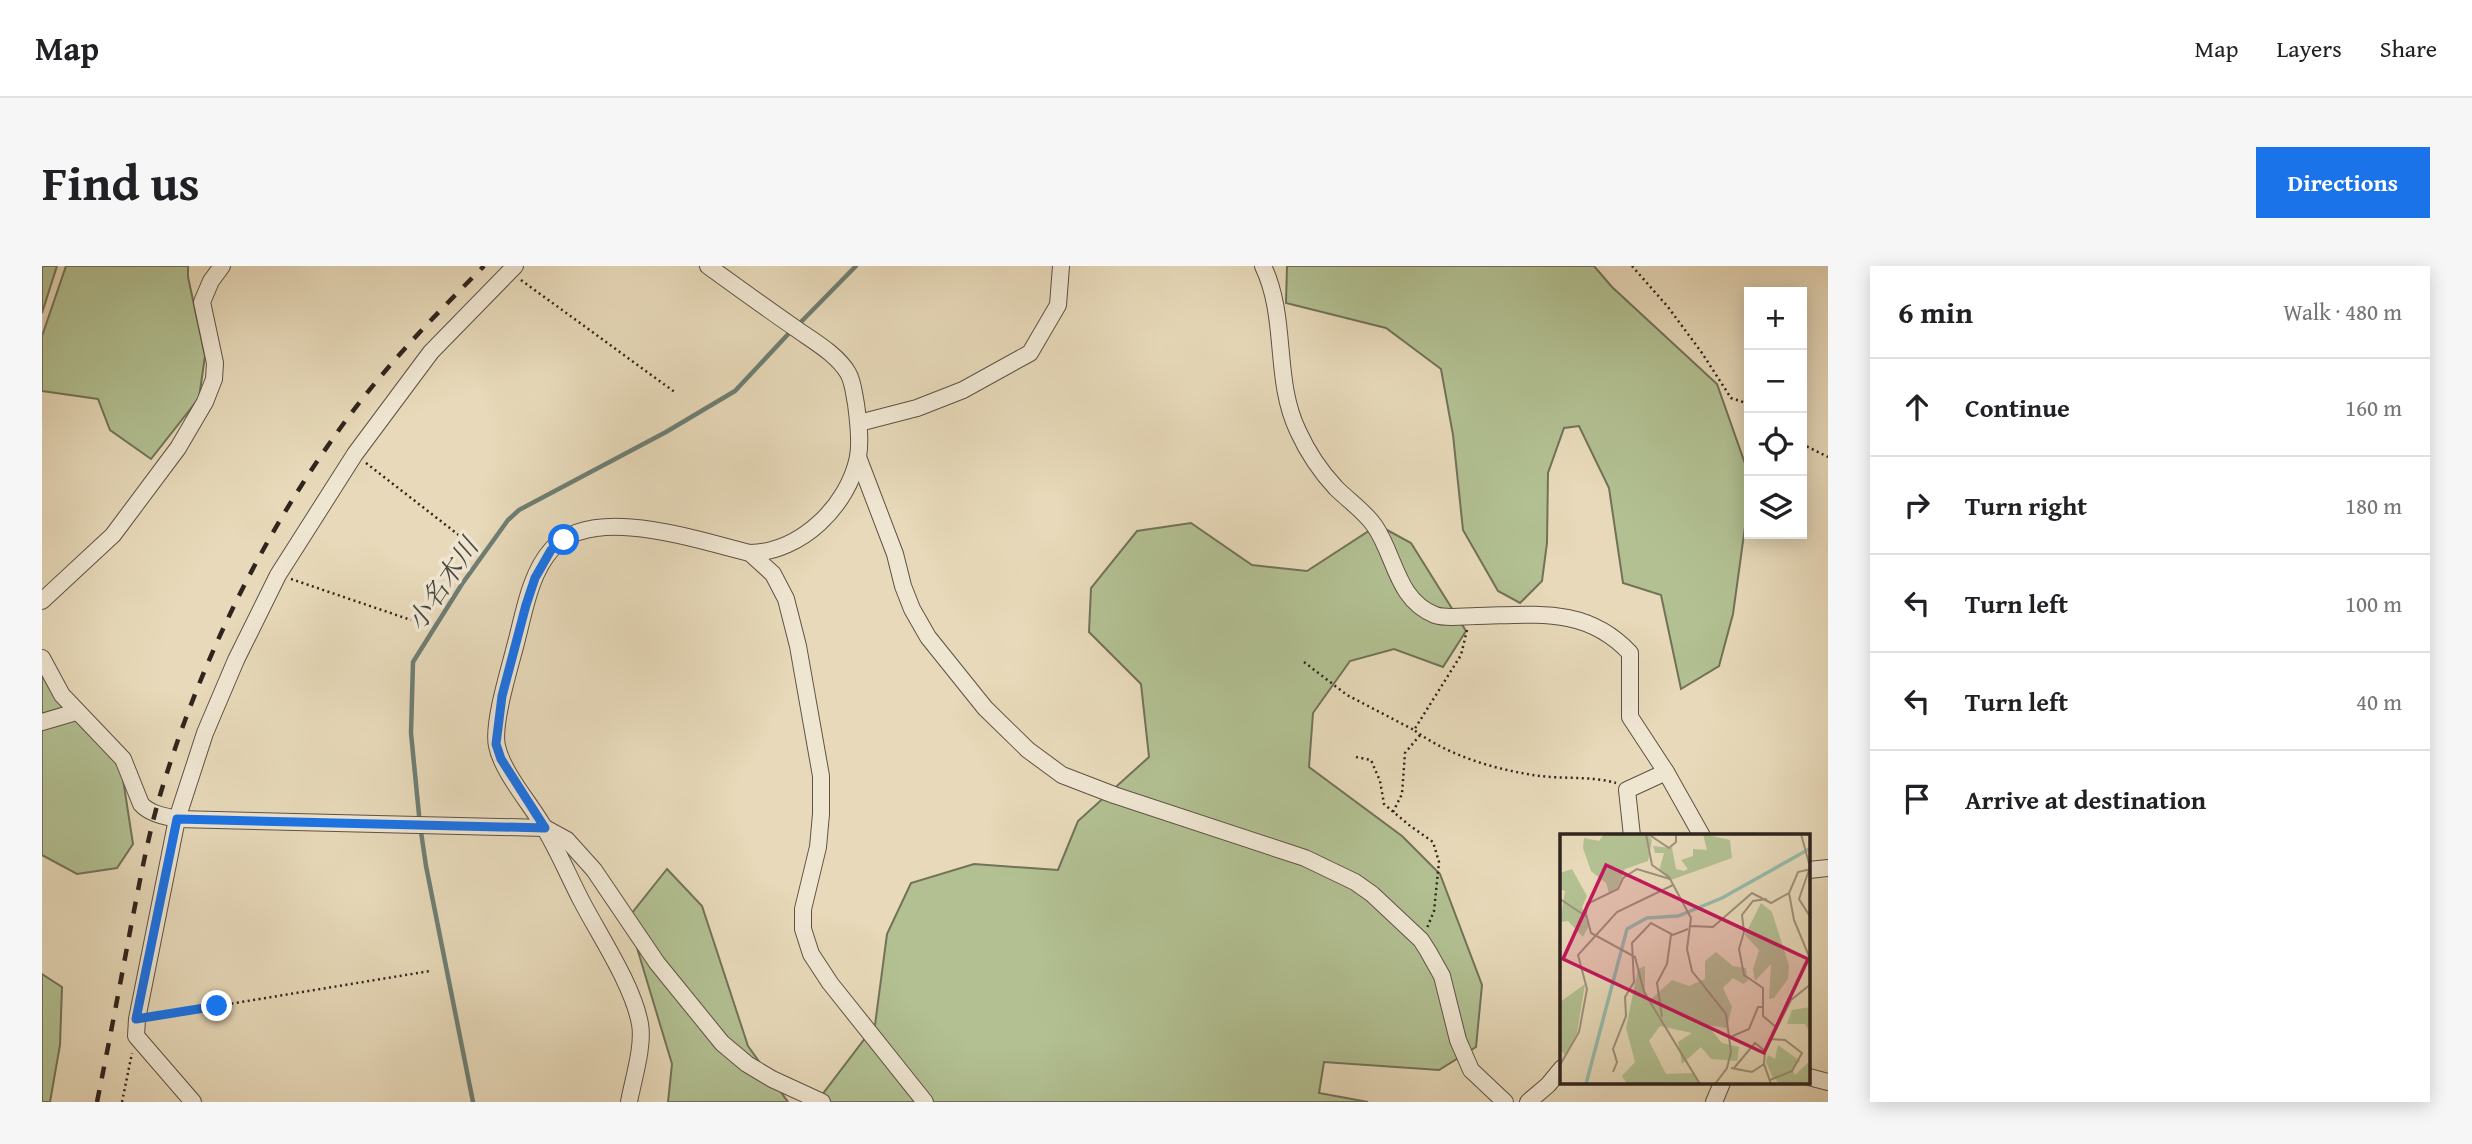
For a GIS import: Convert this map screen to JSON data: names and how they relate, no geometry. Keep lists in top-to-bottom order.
{
  "water": ["小名木川"],
  "page": {
    "header": "Map",
    "nav": ["Map", "Layers", "Share"],
    "title": "Find us",
    "buttons": "Directions",
    "heading": ["6 min", "Walk · 480 m"],
    "map_buttons": ["+", "−"],
    "list": [
      ["Continue", "160 m"],
      ["Turn right", "180 m"],
      ["Turn left", "100 m"],
      ["Turn left", "40 m"],
      "Arrive at destination"
    ]
  }
}
